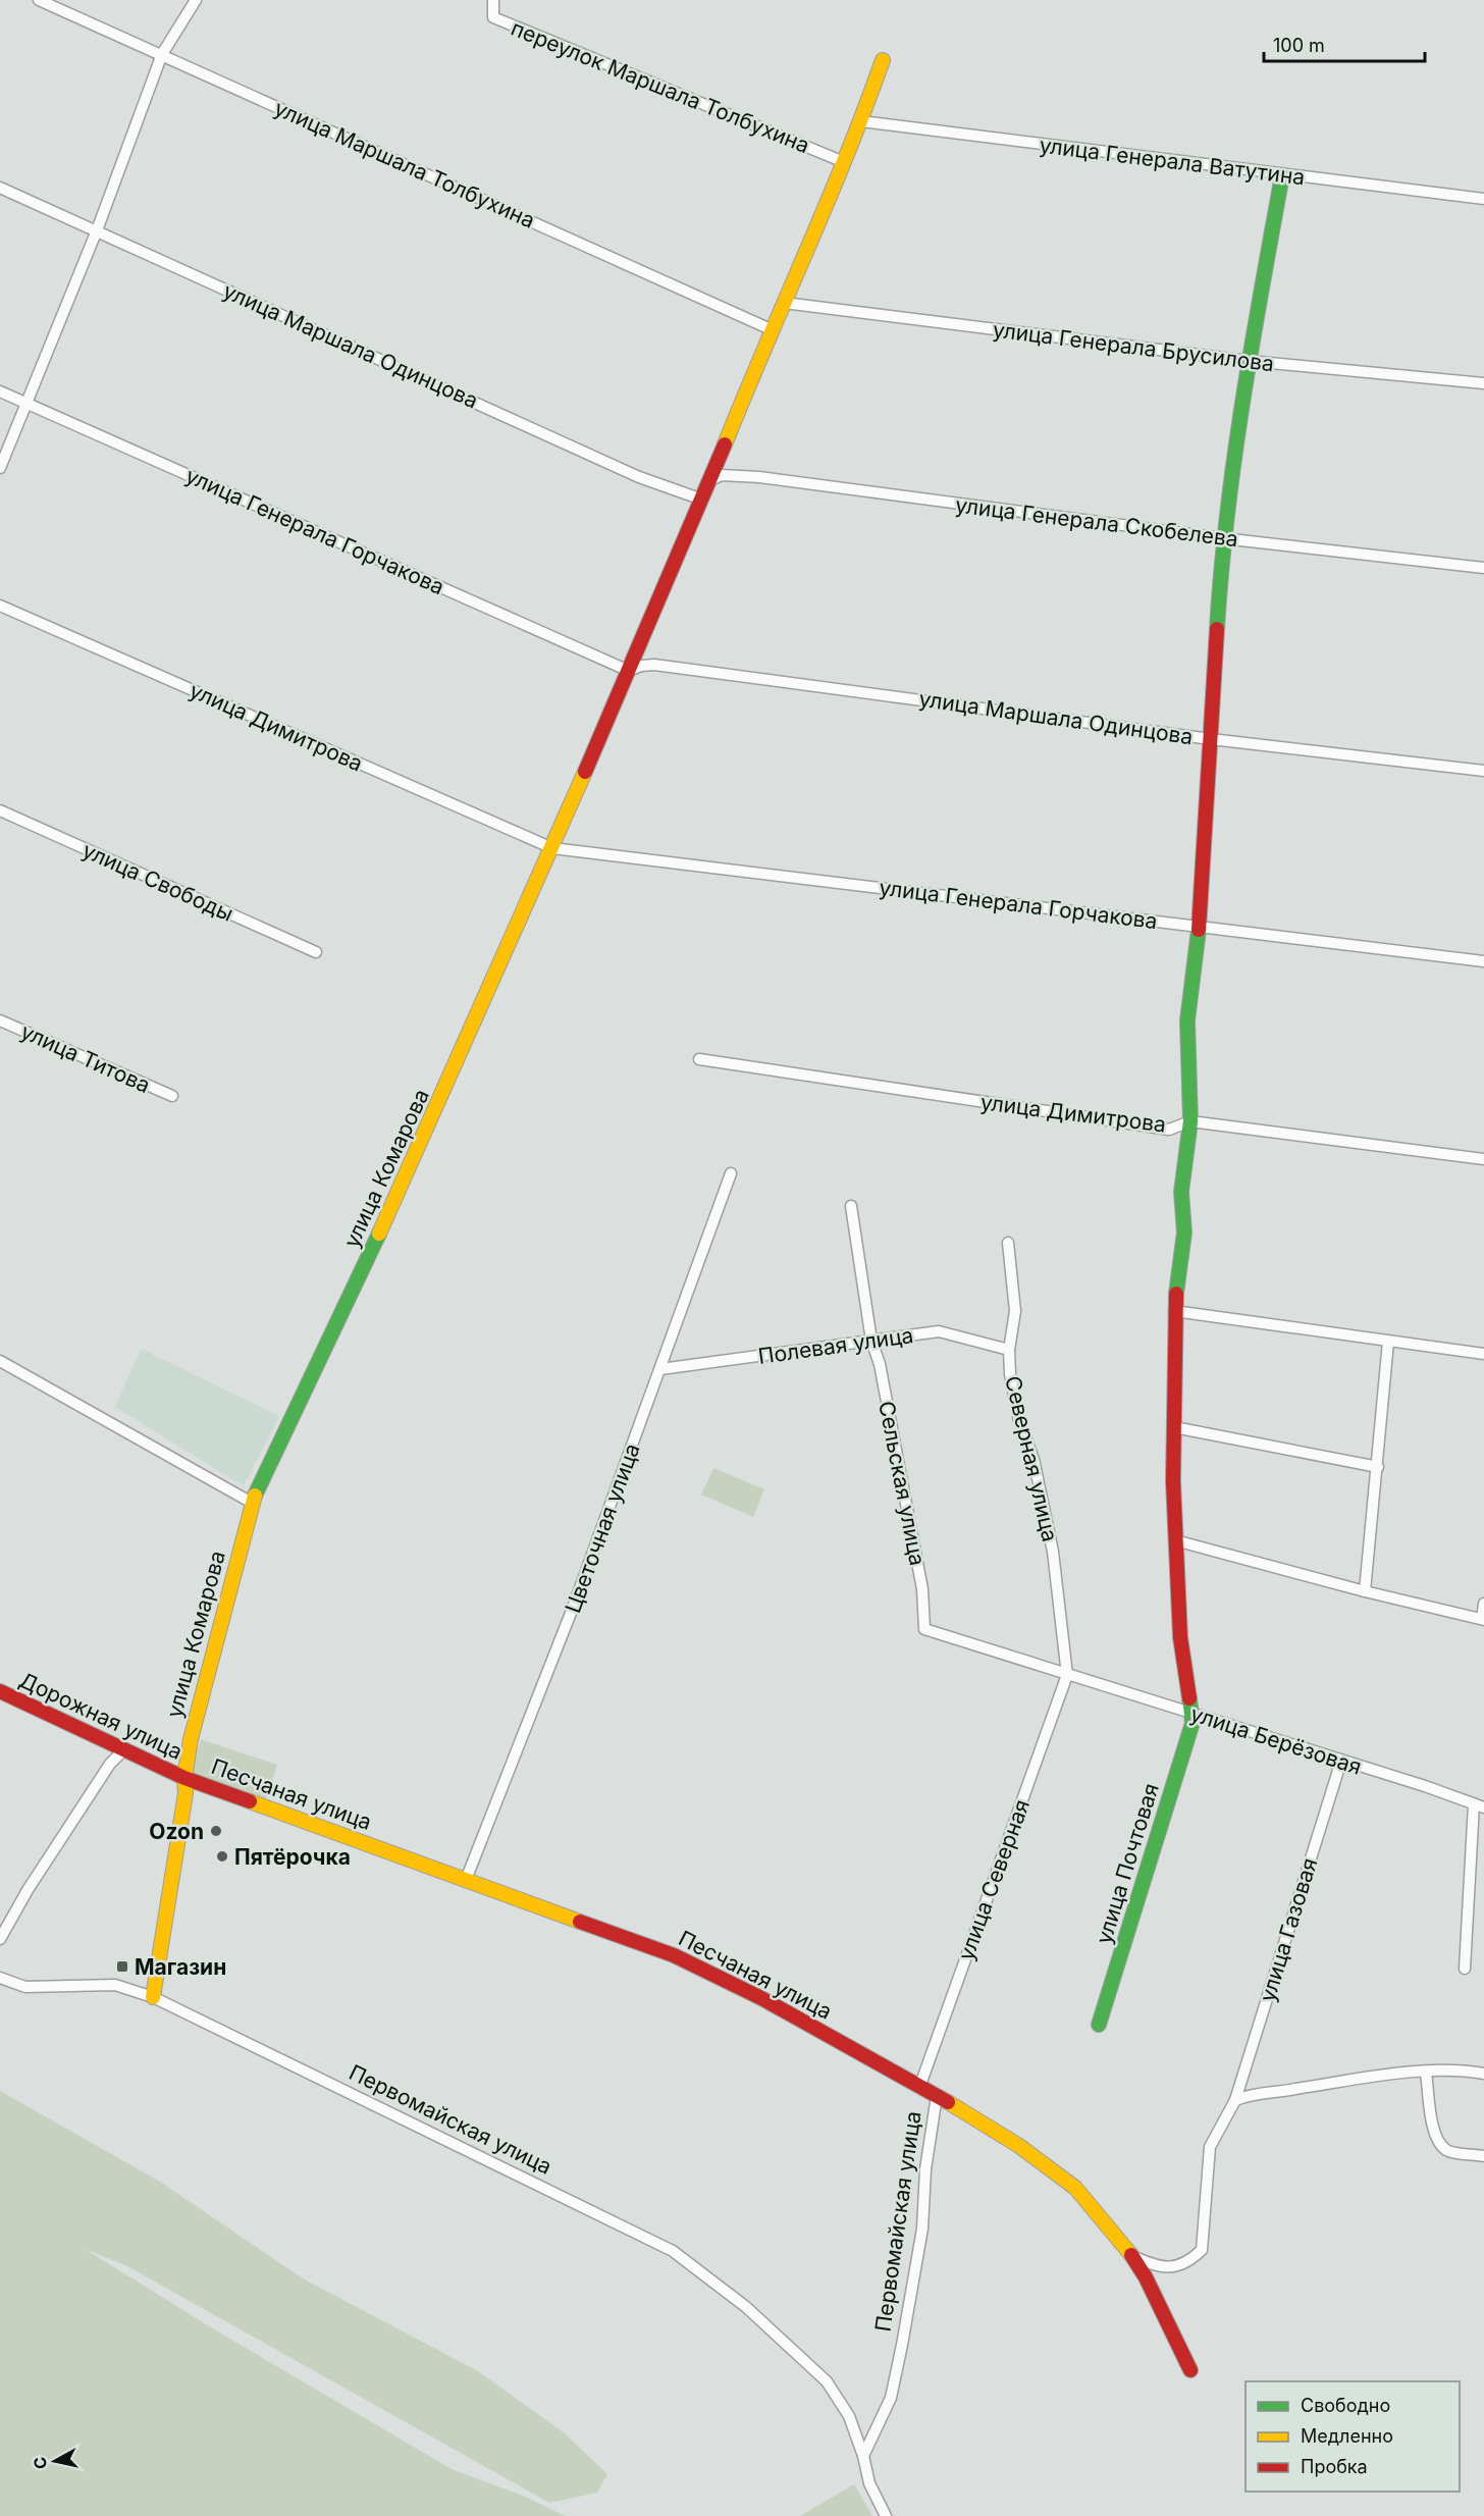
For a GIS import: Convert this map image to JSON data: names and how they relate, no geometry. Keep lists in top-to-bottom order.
{
  "streets": {
    "street": [
      "переулок Маршала Толбухина",
      "улица Генерала Ватутина",
      "улица Маршала Толбухина",
      "улица Маршала Одинцова",
      "улица Генерала Брусилова",
      "улица Генерала Скобелева",
      "улица Генерала Горчакова",
      "улица Димитрова",
      "улица Свободы",
      "улица Титова",
      "улица Комарова",
      "Полевая улица",
      "Северная улица",
      "Сельская улица",
      "Цветочная улица",
      "Дорожная улица",
      "улица Берёзовая",
      "Песчаная улица",
      "улица Почтовая",
      "улица Северная",
      "улица Газовая",
      "Первомайская улица"
    ]
  },
  "crossings": [
    ["переулок Маршала Толбухина", "улица Комарова"],
    ["улица Генерала Ватутина", "улица Комарова"],
    ["улица Генерала Ватутина", "улица Почтовая"],
    ["улица Маршала Толбухина", "улица Комарова"],
    ["улица Маршала Одинцова", "улица Генерала Горчакова"],
    ["улица Маршала Одинцова", "улица Комарова"],
    ["улица Маршала Одинцова", "улица Почтовая"],
    ["улица Генерала Брусилова", "улица Комарова"],
    ["улица Генерала Брусилова", "улица Почтовая"],
    ["улица Генерала Скобелева", "улица Комарова"],
    ["улица Генерала Скобелева", "улица Почтовая"],
    ["улица Генерала Горчакова", "улица Димитрова"],
    ["улица Генерала Горчакова", "улица Комарова"],
    ["улица Генерала Горчакова", "улица Почтовая"],
    ["улица Димитрова", "улица Комарова"],
    ["улица Димитрова", "улица Почтовая"],
    ["улица Комарова", "Дорожная улица"],
    ["улица Комарова", "Песчаная улица"],
    ["Полевая улица", "Северная улица"],
    ["Полевая улица", "Сельская улица"],
    ["Полевая улица", "Цветочная улица"],
    ["Северная улица", "улица Берёзовая"],
    ["Северная улица", "улица Северная"],
    ["Сельская улица", "улица Берёзовая"],
    ["Цветочная улица", "Песчаная улица"],
    ["Дорожная улица", "Песчаная улица"],
    ["улица Берёзовая", "улица Почтовая"],
    ["улица Берёзовая", "улица Северная"],
    ["улица Берёзовая", "улица Газовая"],
    ["Песчаная улица", "улица Северная"],
    ["Песчаная улица", "улица Газовая"],
    ["Песчаная улица", "Первомайская улица"]
  ],
  "places": {
    "other": ["Ozon", "Пятёрочка"],
    "transit": ["Магазин"]
  },
  "legend": ["Свободно", "Медленно", "Пробка"],
  "scale_bar": "100 m",
  "north": "left"
}
